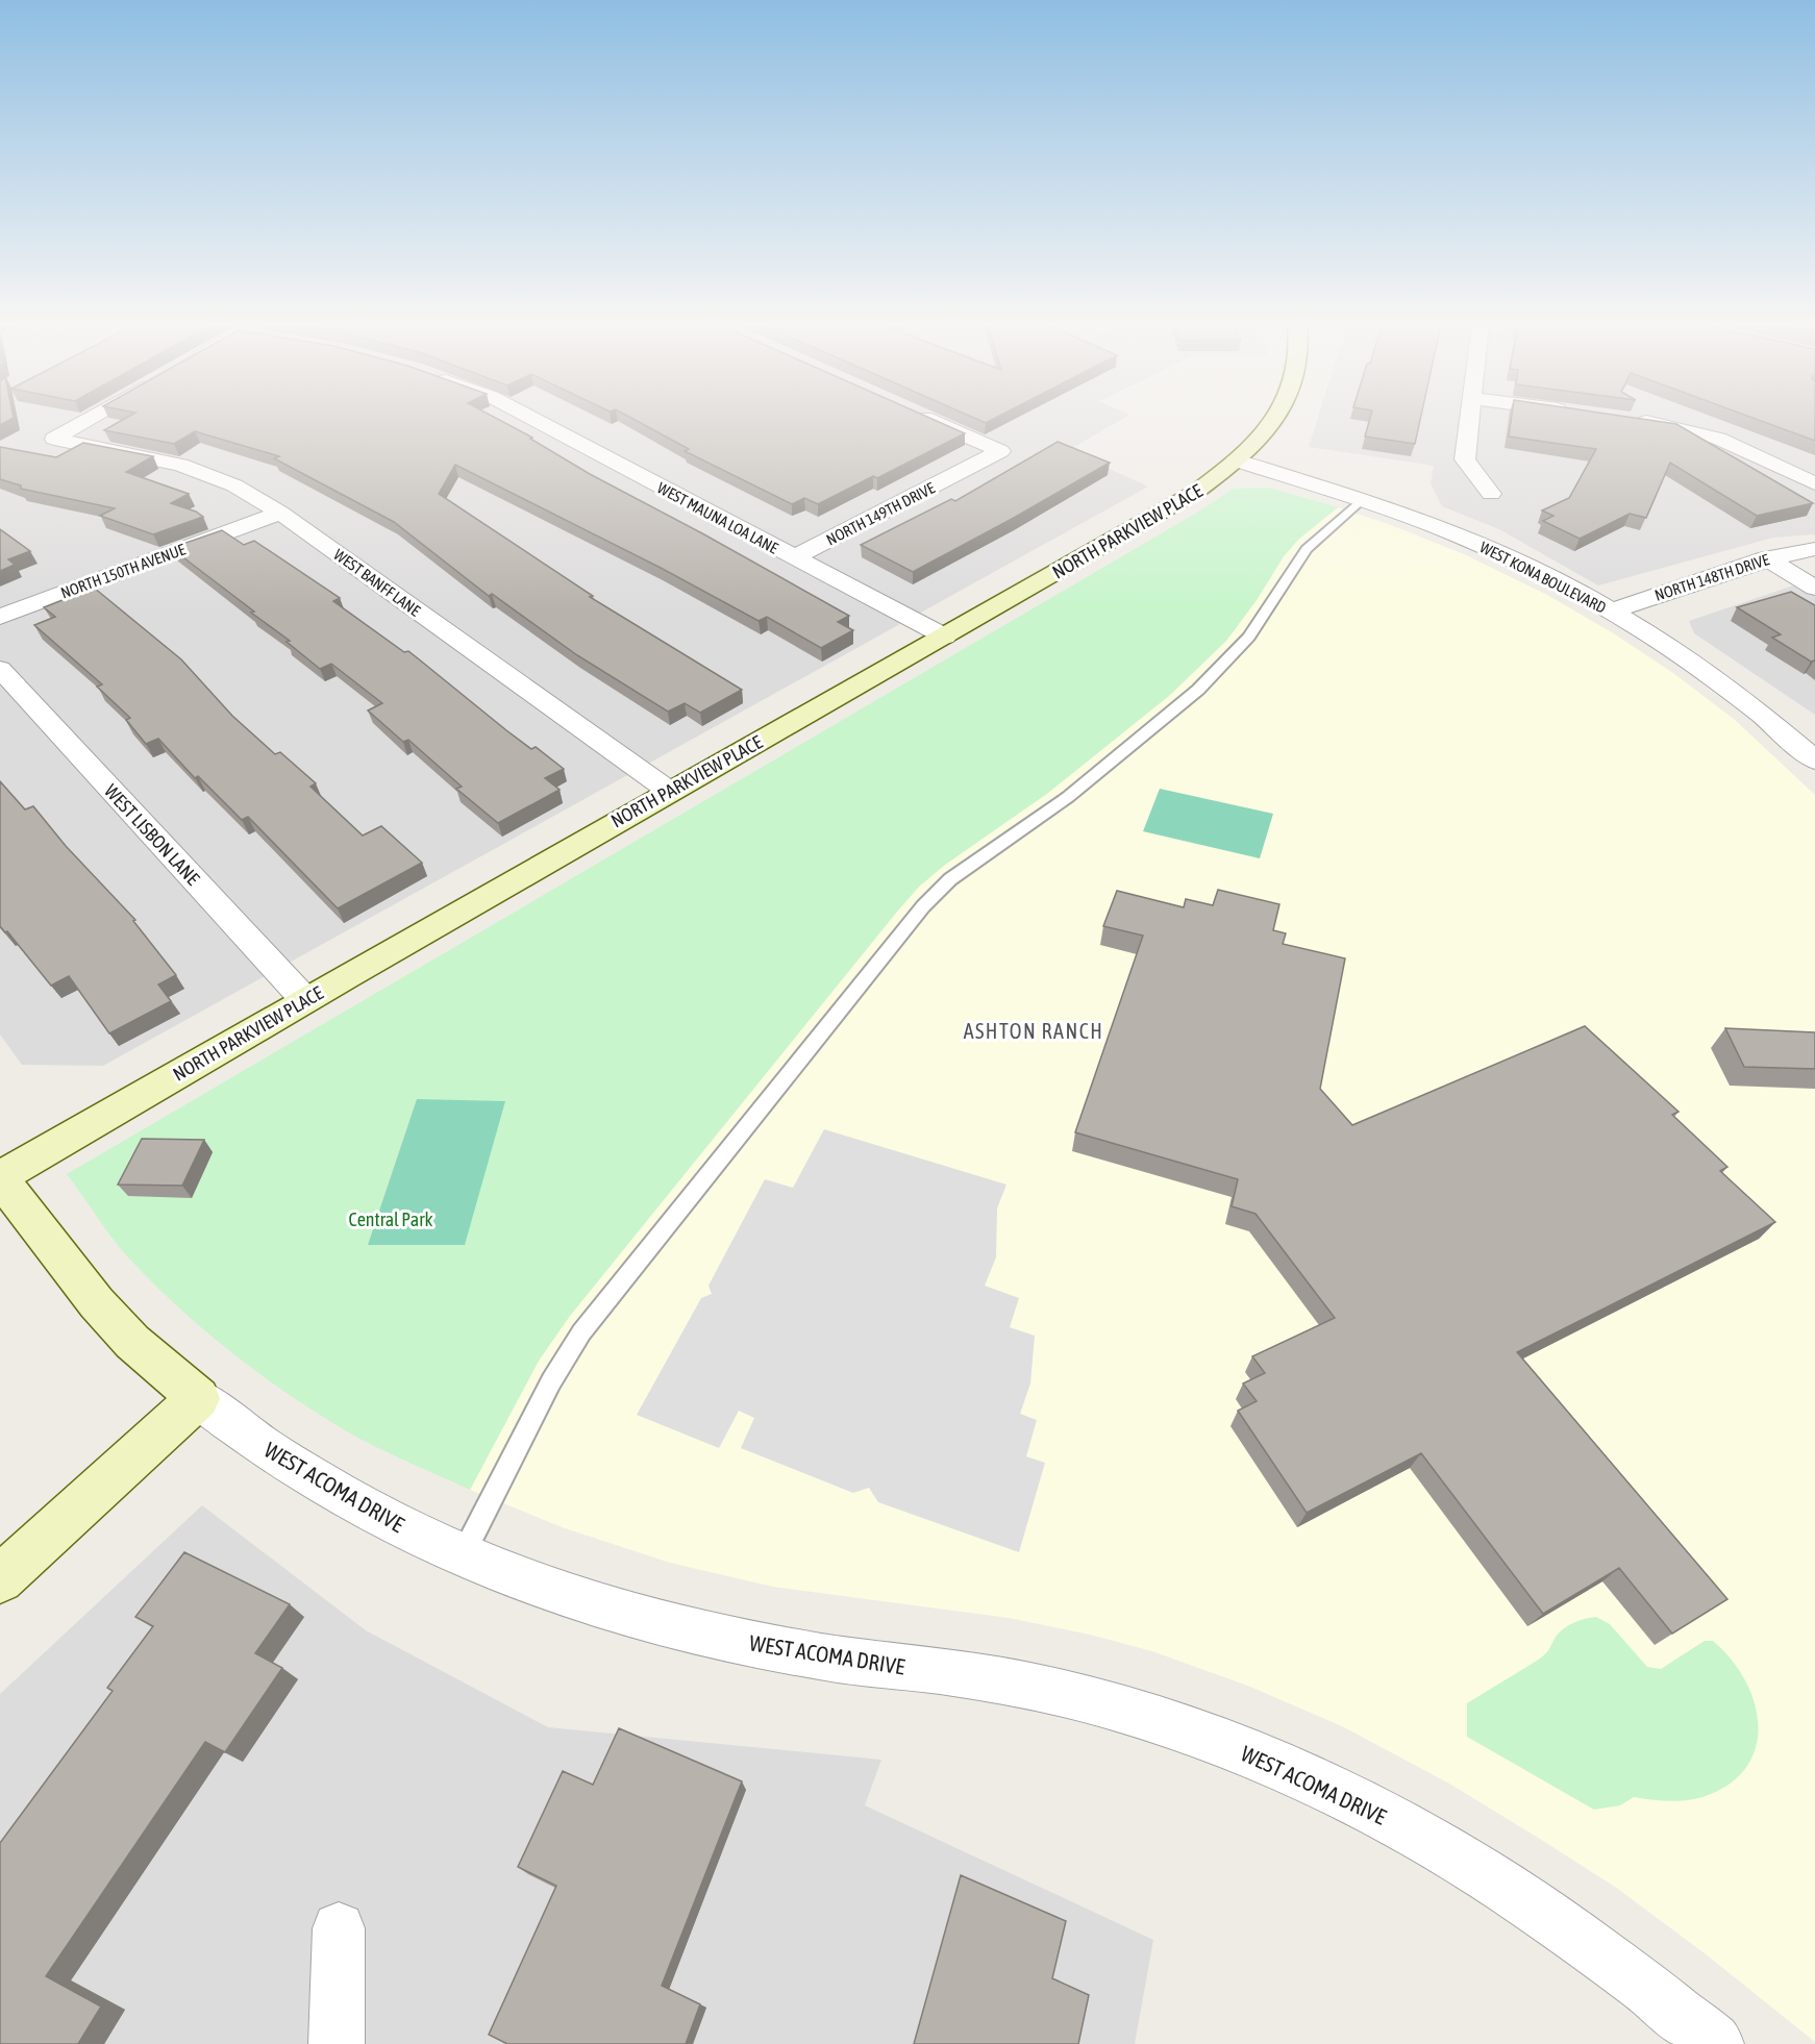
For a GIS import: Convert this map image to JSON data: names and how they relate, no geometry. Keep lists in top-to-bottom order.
{
  "streets": {
    "street": [
      "NORTH 149TH DRIVE",
      "WEST MAUNA LOA LANE",
      "NORTH PARKVIEW PLACE",
      "NORTH 150TH AVENUE",
      "WEST KONA BOULEVARD",
      "NORTH 148TH DRIVE",
      "WEST BANFF LANE",
      "WEST LISBON LANE",
      "WEST ACOMA DRIVE"
    ]
  },
  "crossings": [
    ["NORTH 149TH DRIVE", "WEST MAUNA LOA LANE"],
    ["WEST MAUNA LOA LANE", "NORTH PARKVIEW PLACE"],
    ["NORTH PARKVIEW PLACE", "WEST KONA BOULEVARD"],
    ["NORTH PARKVIEW PLACE", "WEST BANFF LANE"],
    ["NORTH PARKVIEW PLACE", "WEST LISBON LANE"],
    ["NORTH PARKVIEW PLACE", "WEST ACOMA DRIVE"],
    ["NORTH 150TH AVENUE", "WEST BANFF LANE"],
    ["WEST KONA BOULEVARD", "NORTH 148TH DRIVE"]
  ],
  "districts": ["ASHTON RANCH"],
  "parks": ["Central Park"]
}
